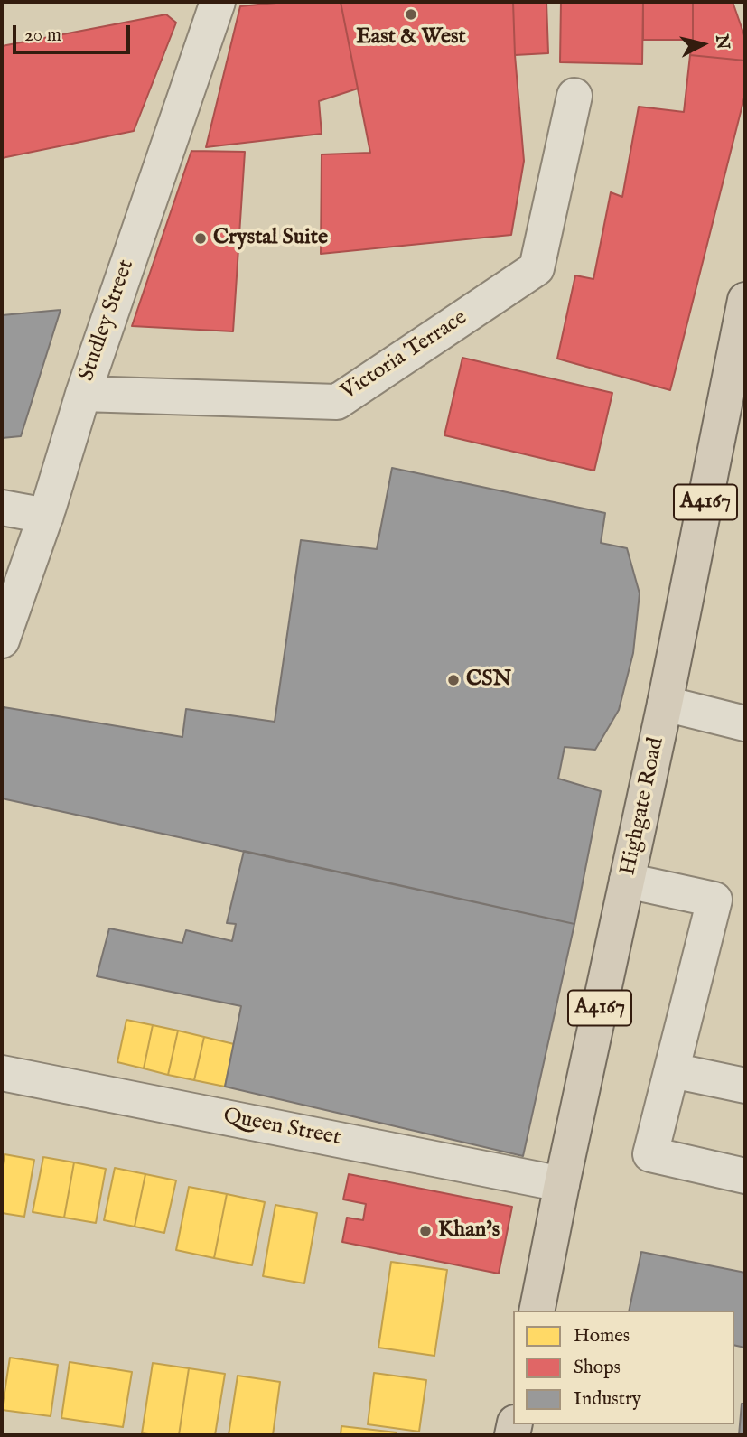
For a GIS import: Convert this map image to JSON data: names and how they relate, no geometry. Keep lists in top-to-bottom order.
{
  "streets": {
    "highway": ["A4167", "Highgate Road"],
    "street": ["Studley Street", "Victoria Terrace", "Queen Street"]
  },
  "crossings": [
    ["Studley Street", "Victoria Terrace"],
    ["Highgate Road", "Queen Street"]
  ],
  "places": [
    "East & West",
    "Crystal Suite",
    "CSN",
    "Khan's"
  ],
  "legend": ["Homes", "Shops", "Industry"],
  "scale_bar": "20 m",
  "north": "right"
}
